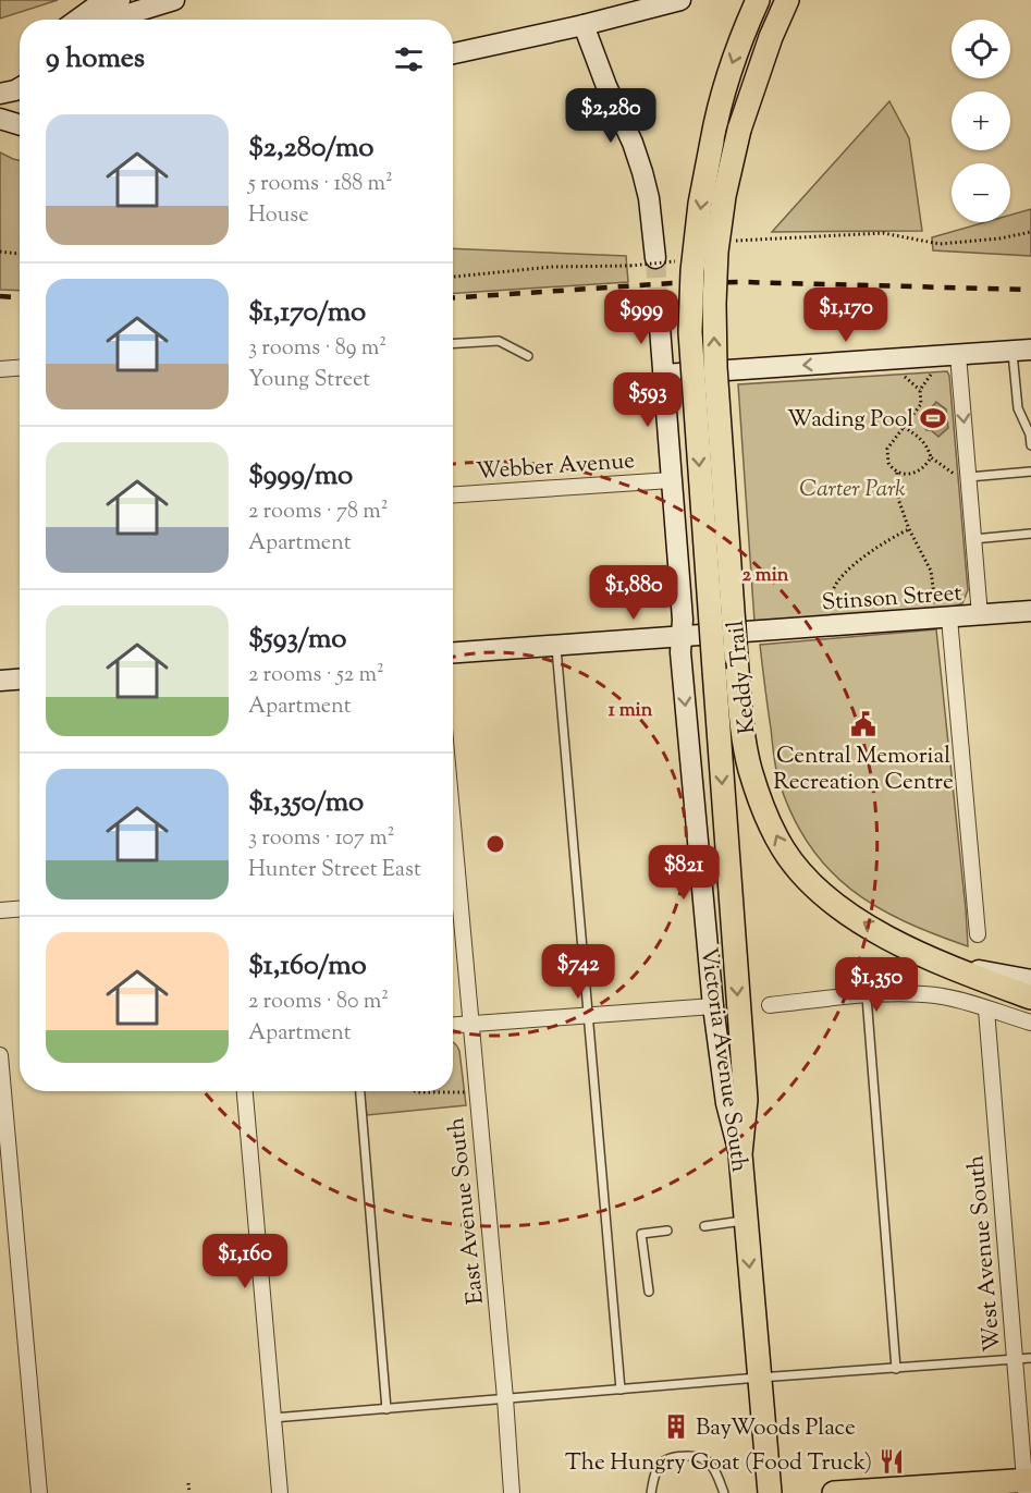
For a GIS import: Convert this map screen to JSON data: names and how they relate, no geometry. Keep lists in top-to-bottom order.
{
  "streets": {
    "main road": ["Victoria Avenue South"],
    "street": [
      "Webber Avenue",
      "Stinson Street",
      "East Avenue South",
      "West Avenue South"
    ]
  },
  "crossings": [
    ["Webber Avenue", "Victoria Avenue South"],
    ["Stinson Street", "Victoria Avenue South"]
  ],
  "one_way": ["Victoria Avenue South"],
  "parks": ["Carter Park"],
  "places": {
    "sports": ["Wading Pool"],
    "public building": ["Central Memorial Recreation Centre"],
    "building": ["BayWoods Place"],
    "restaurant": ["The Hungry Goat (Food Truck)"]
  },
  "page": {
    "map_buttons": ["+", "−"],
    "heading": "9 homes",
    "price": [
      "$2,280",
      "$1,170",
      "$999",
      "$593",
      "$1,880",
      "$821",
      "$742",
      "$1,350",
      "$1,160"
    ],
    "list": [
      {
        "name": "$2,280/mo",
        "note": "5 rooms · 188 m² · House"
      },
      {
        "name": "$1,170/mo",
        "note": "3 rooms · 89 m² · Young Street"
      },
      {
        "name": "$999/mo",
        "note": "2 rooms · 78 m² · Apartment"
      },
      {
        "name": "$593/mo",
        "note": "2 rooms · 52 m² · Apartment"
      },
      {
        "name": "$1,350/mo",
        "note": "3 rooms · 107 m² · Hunter Street East"
      },
      {
        "name": "$1,160/mo",
        "note": "2 rooms · 80 m² · Apartment"
      }
    ]
  },
  "rings": ["2 min", "1 min"]
}
